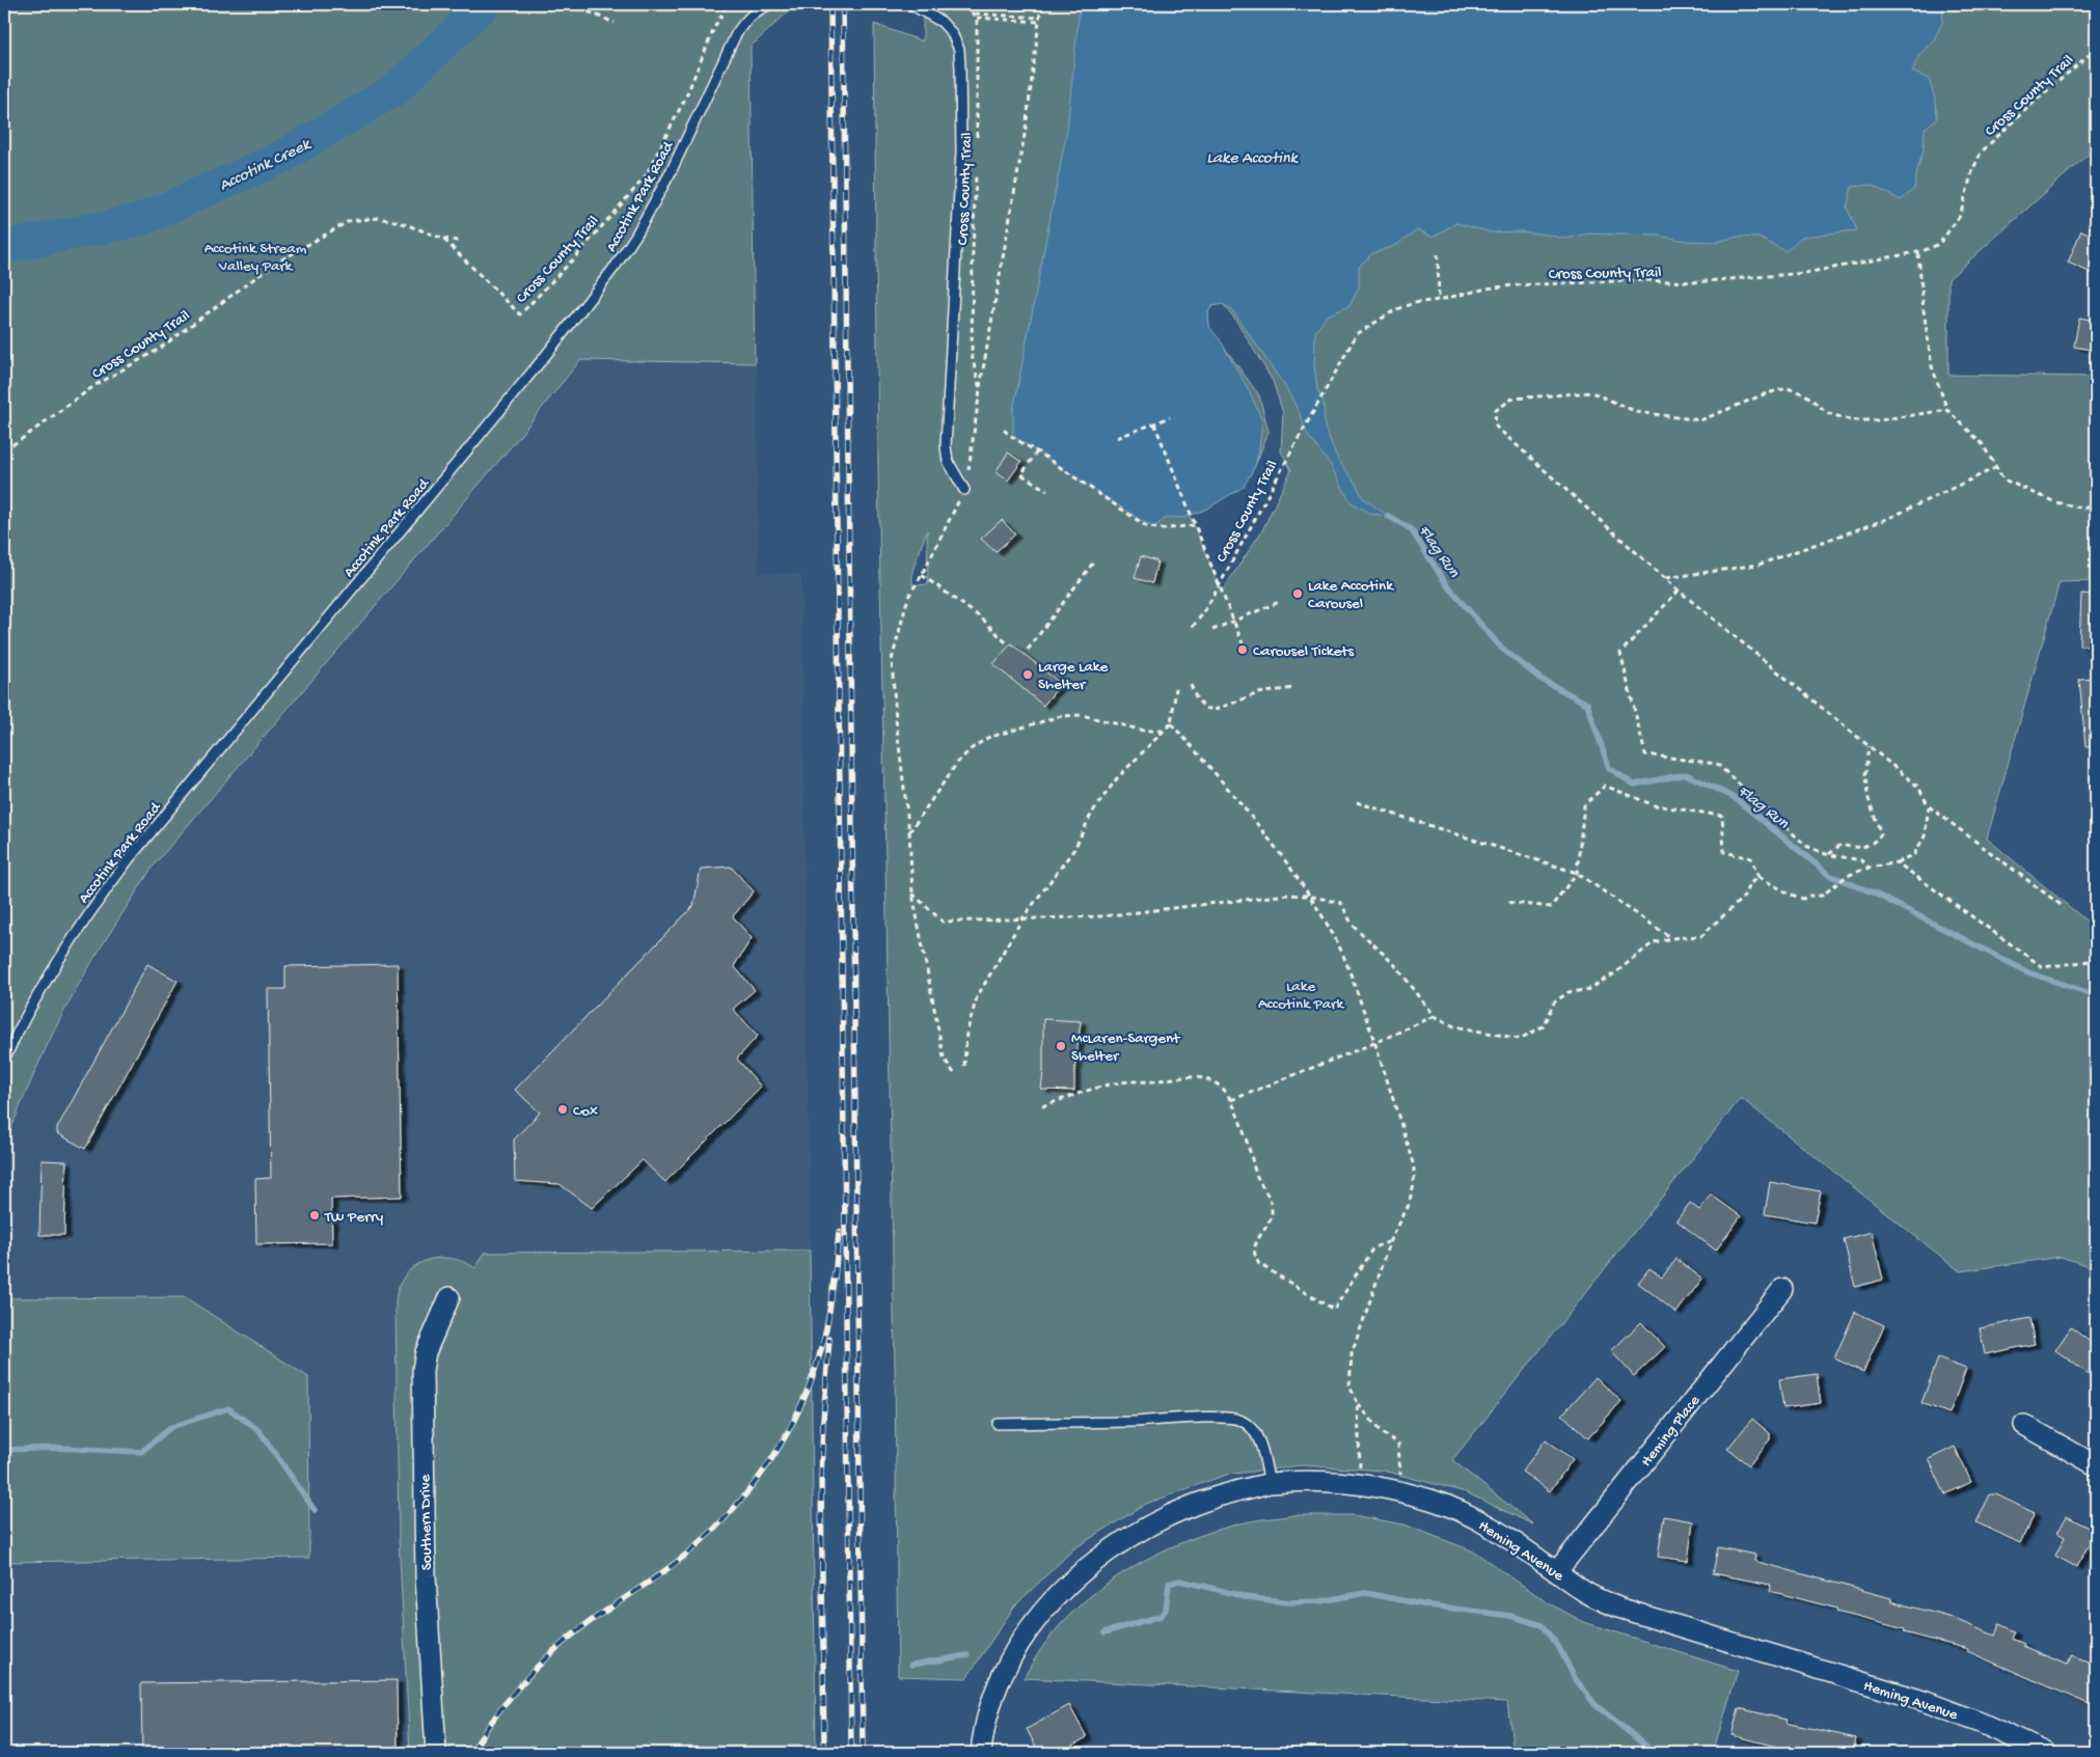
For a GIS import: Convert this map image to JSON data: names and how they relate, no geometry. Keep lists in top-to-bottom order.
{
  "streets": {
    "street": ["Heming Place", "Southern Drive", "Heming Avenue"],
    "lane": ["Accotink Park Road"],
    "path": ["Cross County Trail"]
  },
  "crossings": [
    ["Heming Place", "Heming Avenue"]
  ],
  "water": ["Lake Accotink", "Accotink Creek", "Flag Run"],
  "parks": ["Accotink Stream Valley Park", "Lake Accotink Park"],
  "places": [
    "Lake Accotink Carousel",
    "Carousel Tickets",
    "Large Lake Shelter",
    "McLaren-Sargent Shelter",
    "Cox",
    "TW Perry"
  ]
}
